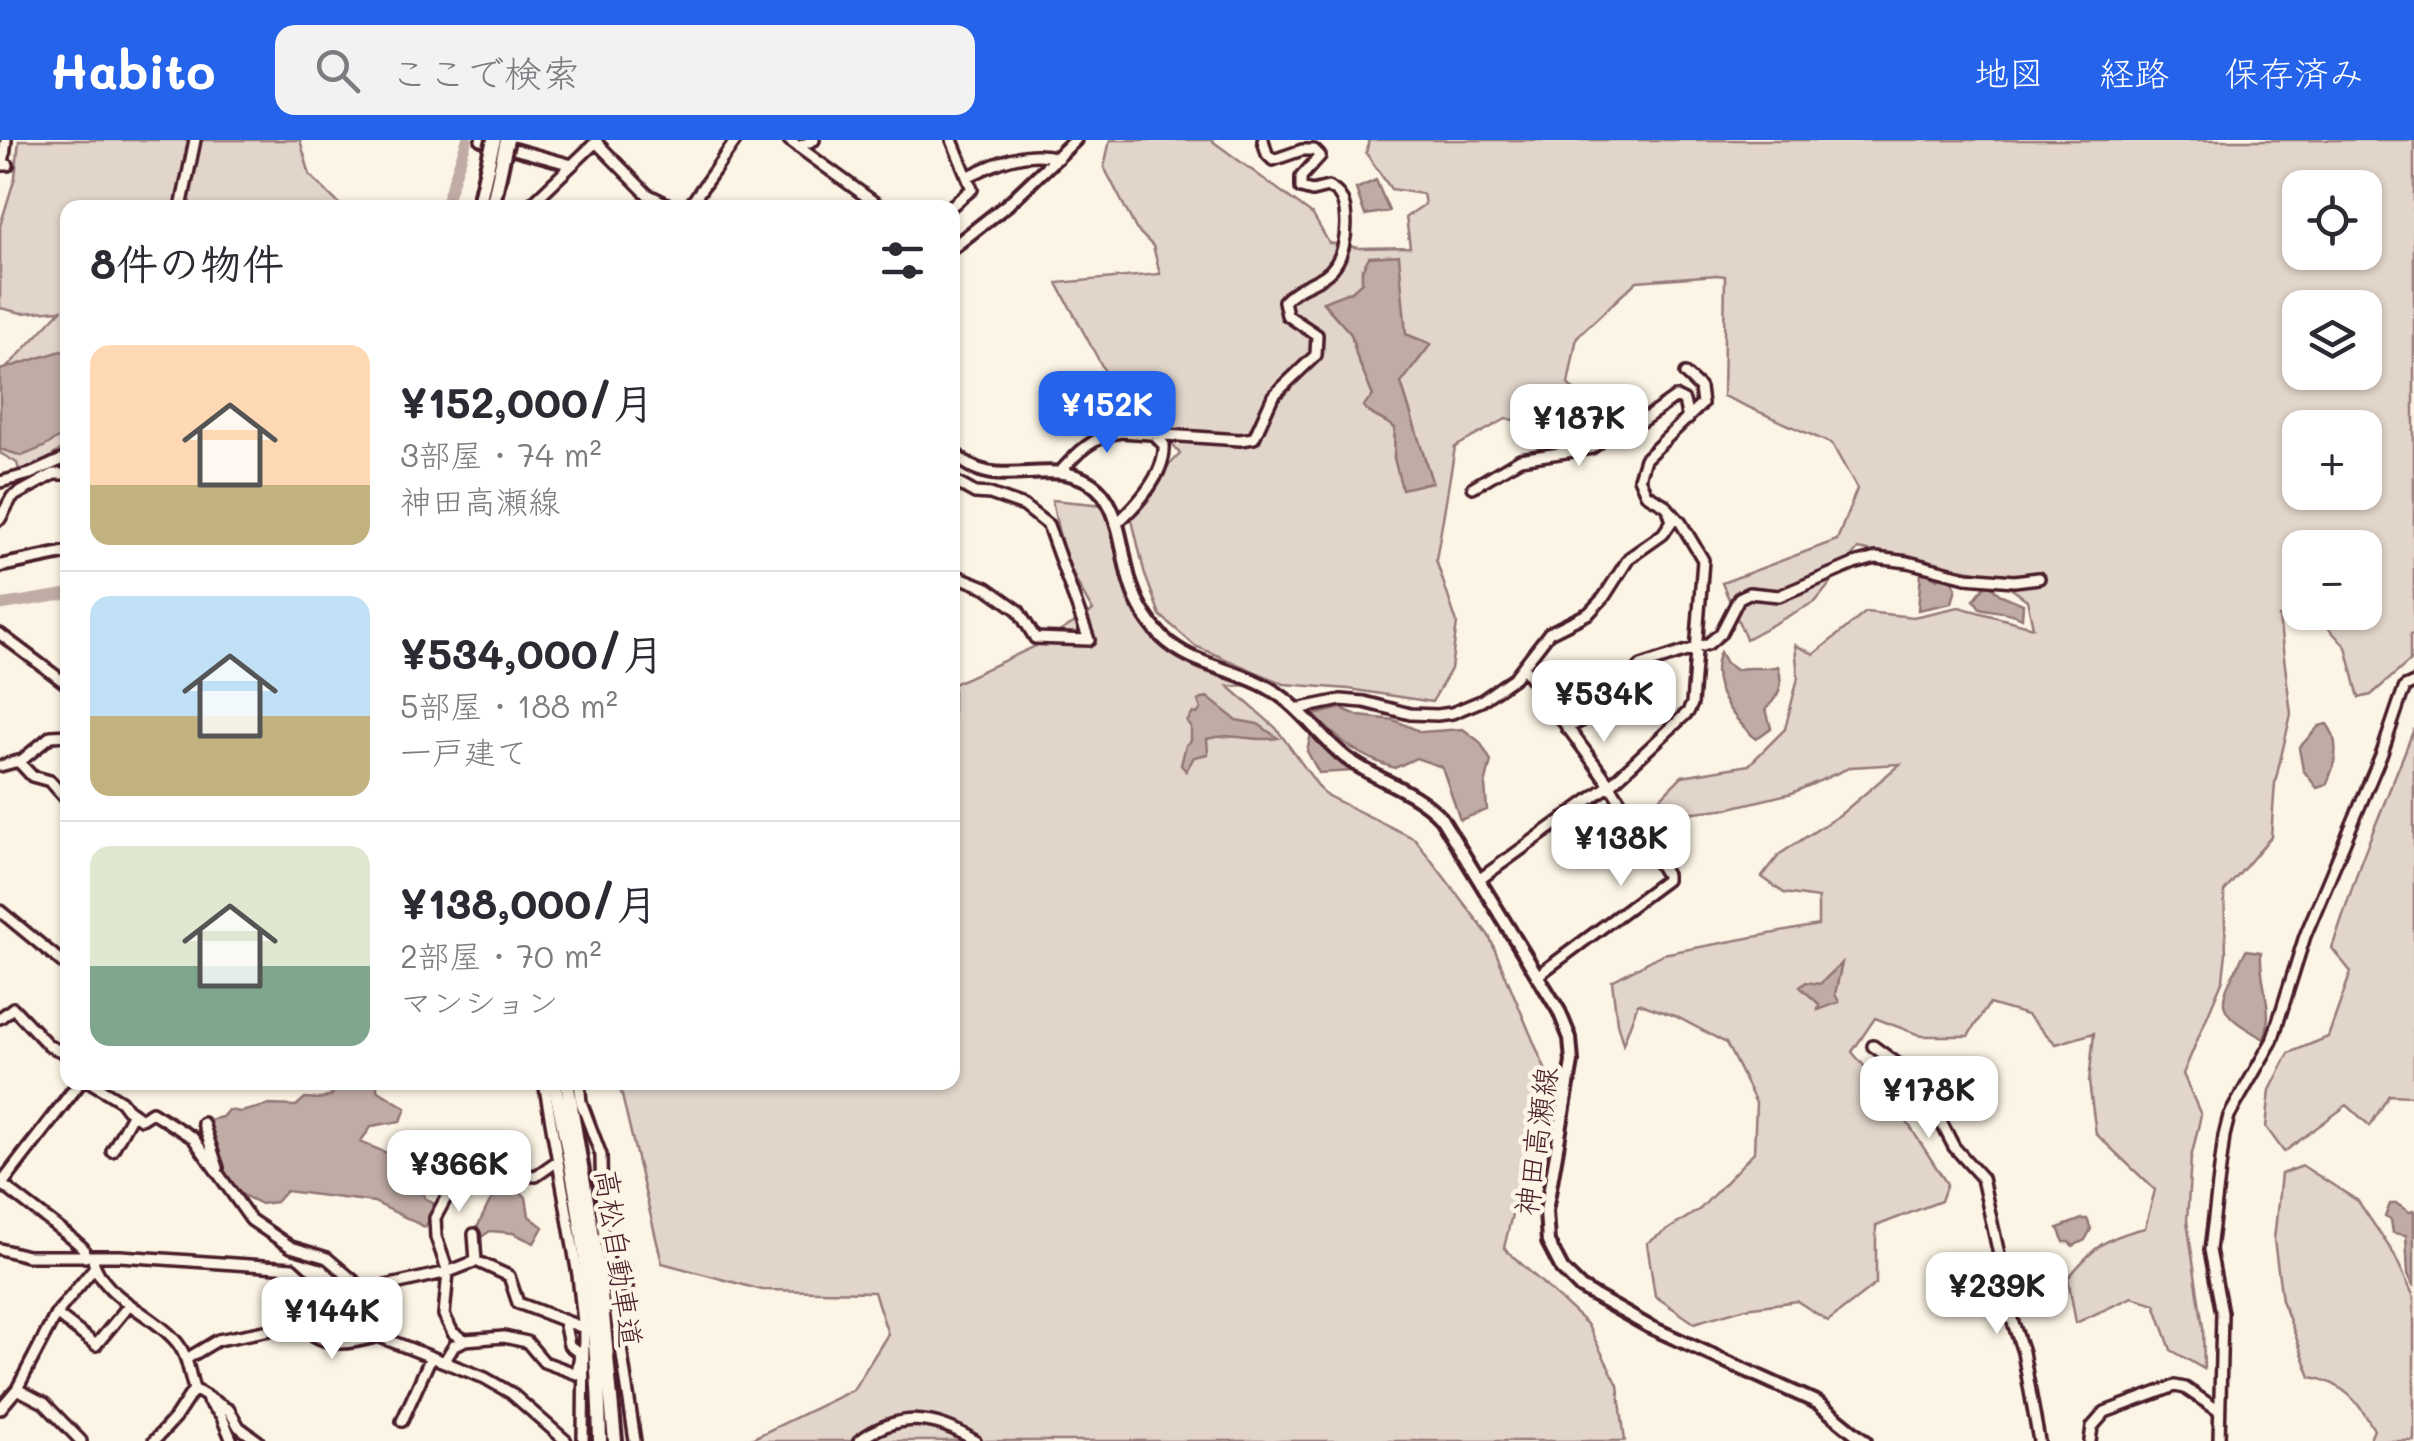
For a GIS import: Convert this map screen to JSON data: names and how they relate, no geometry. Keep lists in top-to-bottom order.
{
  "streets": {
    "highway": ["高松自動車道"],
    "main road": ["神田高瀬線"]
  },
  "page": {
    "header": "Habito",
    "search": "ここで検索",
    "nav": ["地図", "経路", "保存済み"],
    "map_buttons": ["+", "−"],
    "heading": "8件の物件",
    "list": [
      {
        "name": "¥152,000/月",
        "note": "3部屋 · 74 m² · 神田高瀬線"
      },
      {
        "name": "¥534,000/月",
        "note": "5部屋 · 188 m² · 一戸建て"
      },
      {
        "name": "¥138,000/月",
        "note": "2部屋 · 70 m² · マンション"
      }
    ],
    "price": [
      "¥152K",
      "¥187K",
      "¥534K",
      "¥138K",
      "¥178K",
      "¥366K",
      "¥239K",
      "¥144K"
    ]
  }
}
